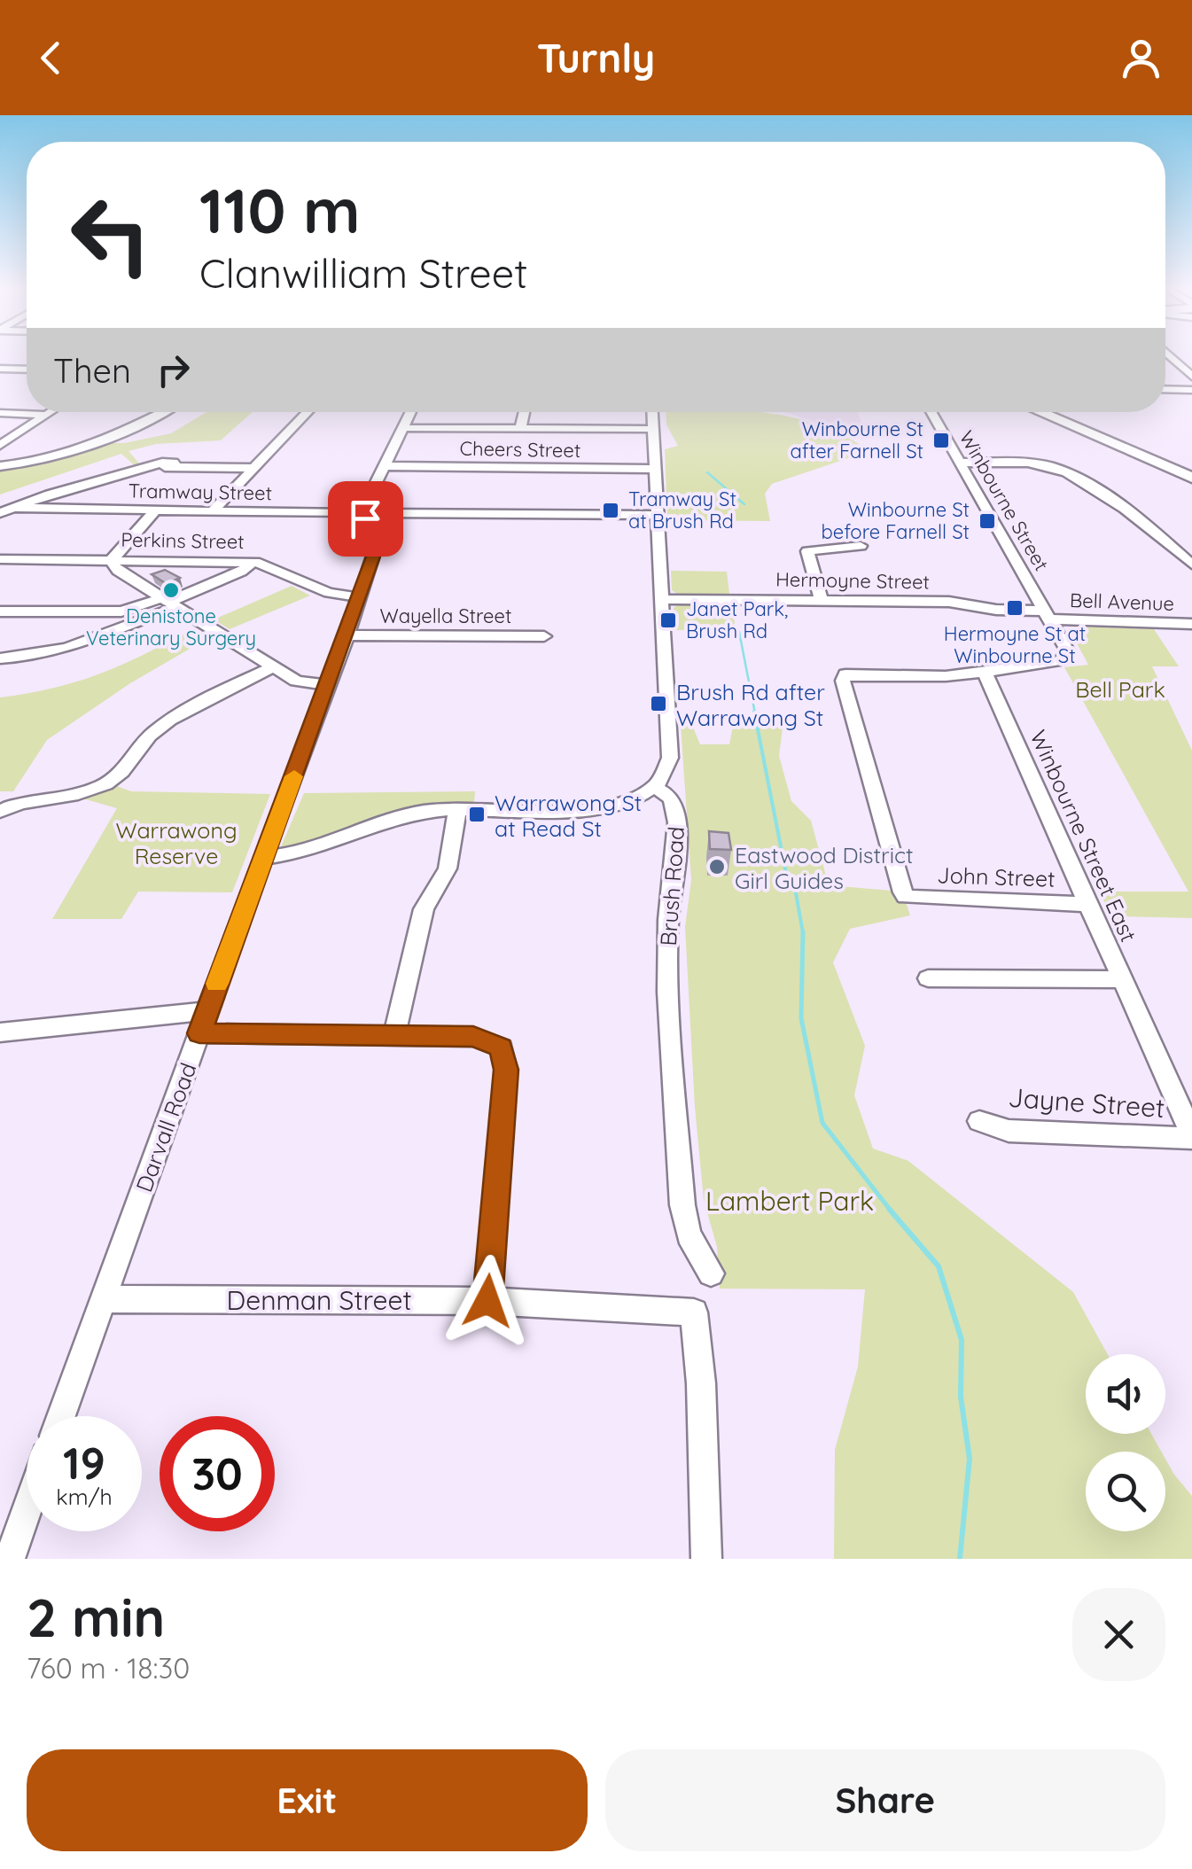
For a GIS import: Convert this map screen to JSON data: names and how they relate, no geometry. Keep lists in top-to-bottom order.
{
  "streets": {
    "street": [
      "Cheers Street",
      "Tramway Street",
      "Winbourne Street",
      "Perkins Street",
      "Hermoyne Street",
      "Bell Avenue",
      "Wayella Street",
      "Winbourne Street East",
      "John Street",
      "Brush Road",
      "Jayne Street",
      "Darvall Road",
      "Denman Street"
    ]
  },
  "crossings": [
    ["Tramway Street", "Darvall Road"],
    ["Winbourne Street", "Hermoyne Street"],
    ["Winbourne Street", "Bell Avenue"],
    ["Perkins Street", "Darvall Road"],
    ["Hermoyne Street", "Bell Avenue"],
    ["Wayella Street", "Darvall Road"],
    ["Winbourne Street East", "John Street"],
    ["Winbourne Street East", "Jayne Street"],
    ["Darvall Road", "Denman Street"]
  ],
  "parks": ["Bell Park", "Warrawong Reserve", "Lambert Park"],
  "places": {
    "transit": [
      "Winbourne St after Farnell St",
      "Tramway St at Brush Rd",
      "Winbourne St before Farnell St",
      "Hermoyne St at Winbourne St",
      "Janet Park, Brush Rd",
      "Brush Rd after Warrawong St",
      "Warrawong St at Read St"
    ],
    "other": ["Denistone Veterinary Surgery", "Eastwood District Girl Guides"]
  },
  "page": {
    "header": "Turnly",
    "turn": ["110 m", "Clanwilliam Street"],
    "then": "Then",
    "speed": "19 km/h",
    "limit": "30",
    "heading": ["2 min", "760 m · 18:30"],
    "buttons": ["Exit", "Share"]
  }
}
